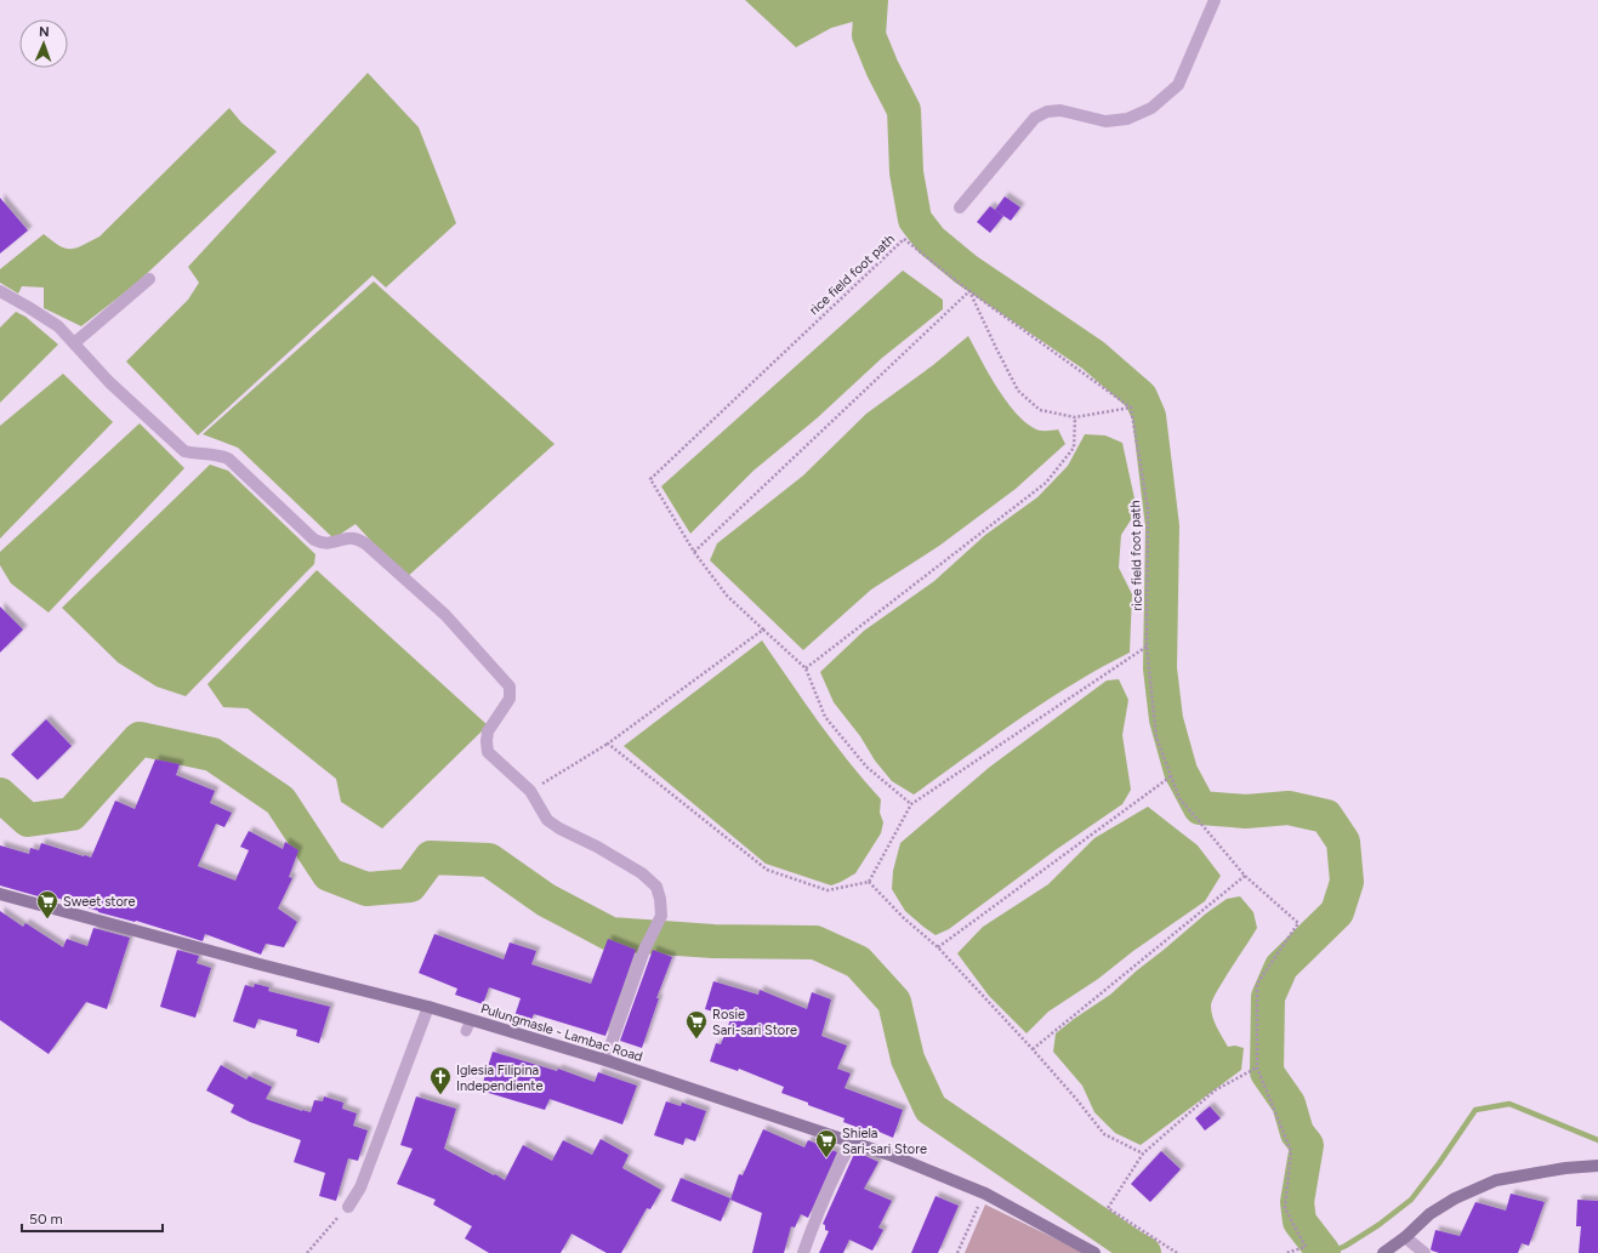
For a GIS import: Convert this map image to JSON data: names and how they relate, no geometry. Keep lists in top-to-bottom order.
{
  "streets": {
    "street": ["Pulungmasle - Lambac Road"],
    "path": ["rice field foot path"]
  },
  "places": {
    "supermarket": ["Sweet store", "Rosie Sari-sari Store", "Shiela Sari-sari Store"],
    "church": ["Iglesia Filipina Independiente"]
  },
  "scale_bar": "50 m",
  "north": "top"
}
